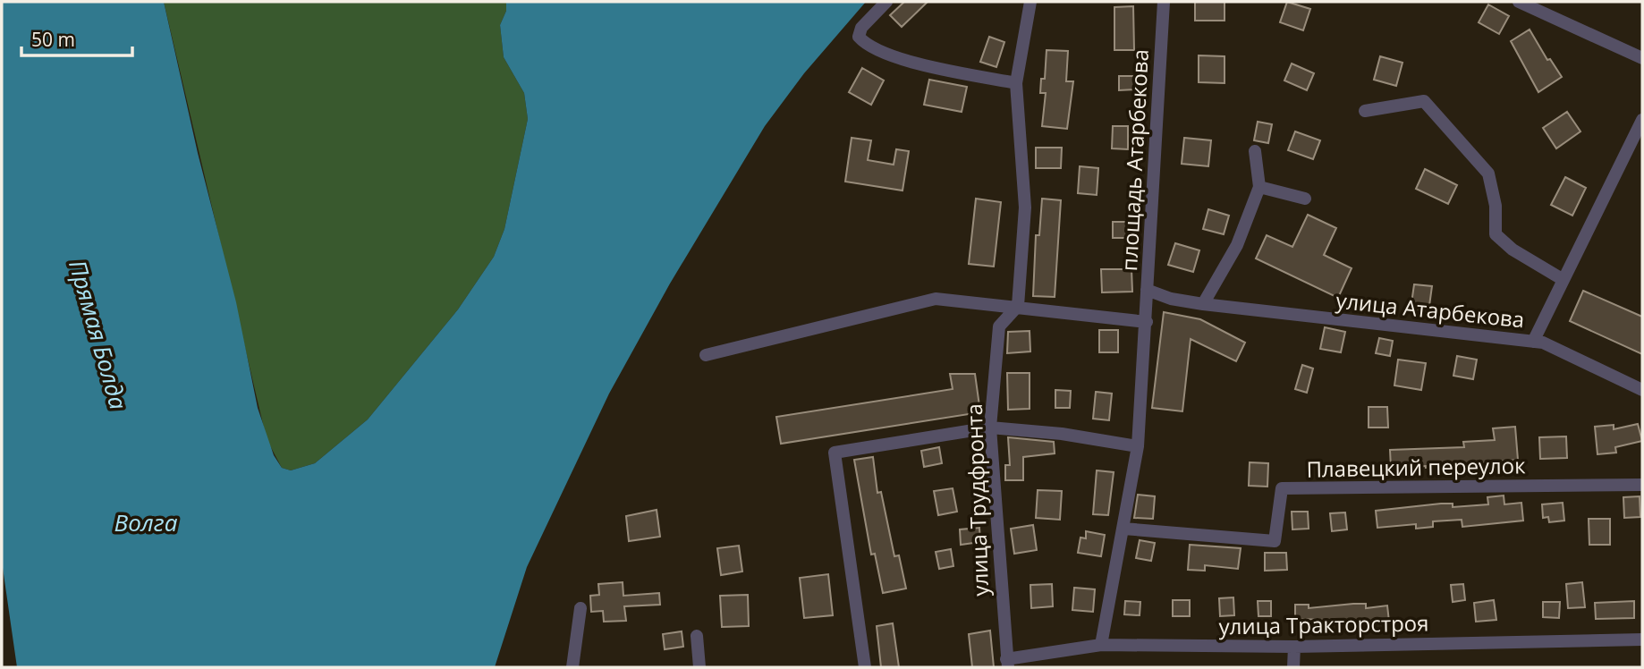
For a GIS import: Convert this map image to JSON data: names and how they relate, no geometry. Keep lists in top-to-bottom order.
{
  "streets": {
    "street": [
      "площадь Атарбекова",
      "улица Атарбекова",
      "Плавецкий переулок",
      "улица Трудфронта",
      "улица Тракторстроя"
    ]
  },
  "crossings": [
    ["площадь Атарбекова", "улица Атарбекова"],
    ["площадь Атарбекова", "Плавецкий переулок"],
    ["площадь Атарбекова", "улица Тракторстроя"],
    ["улица Трудфронта", "улица Тракторстроя"]
  ],
  "water": ["Прямая Болда", "Волга"],
  "scale_bar": "50 m"
}
